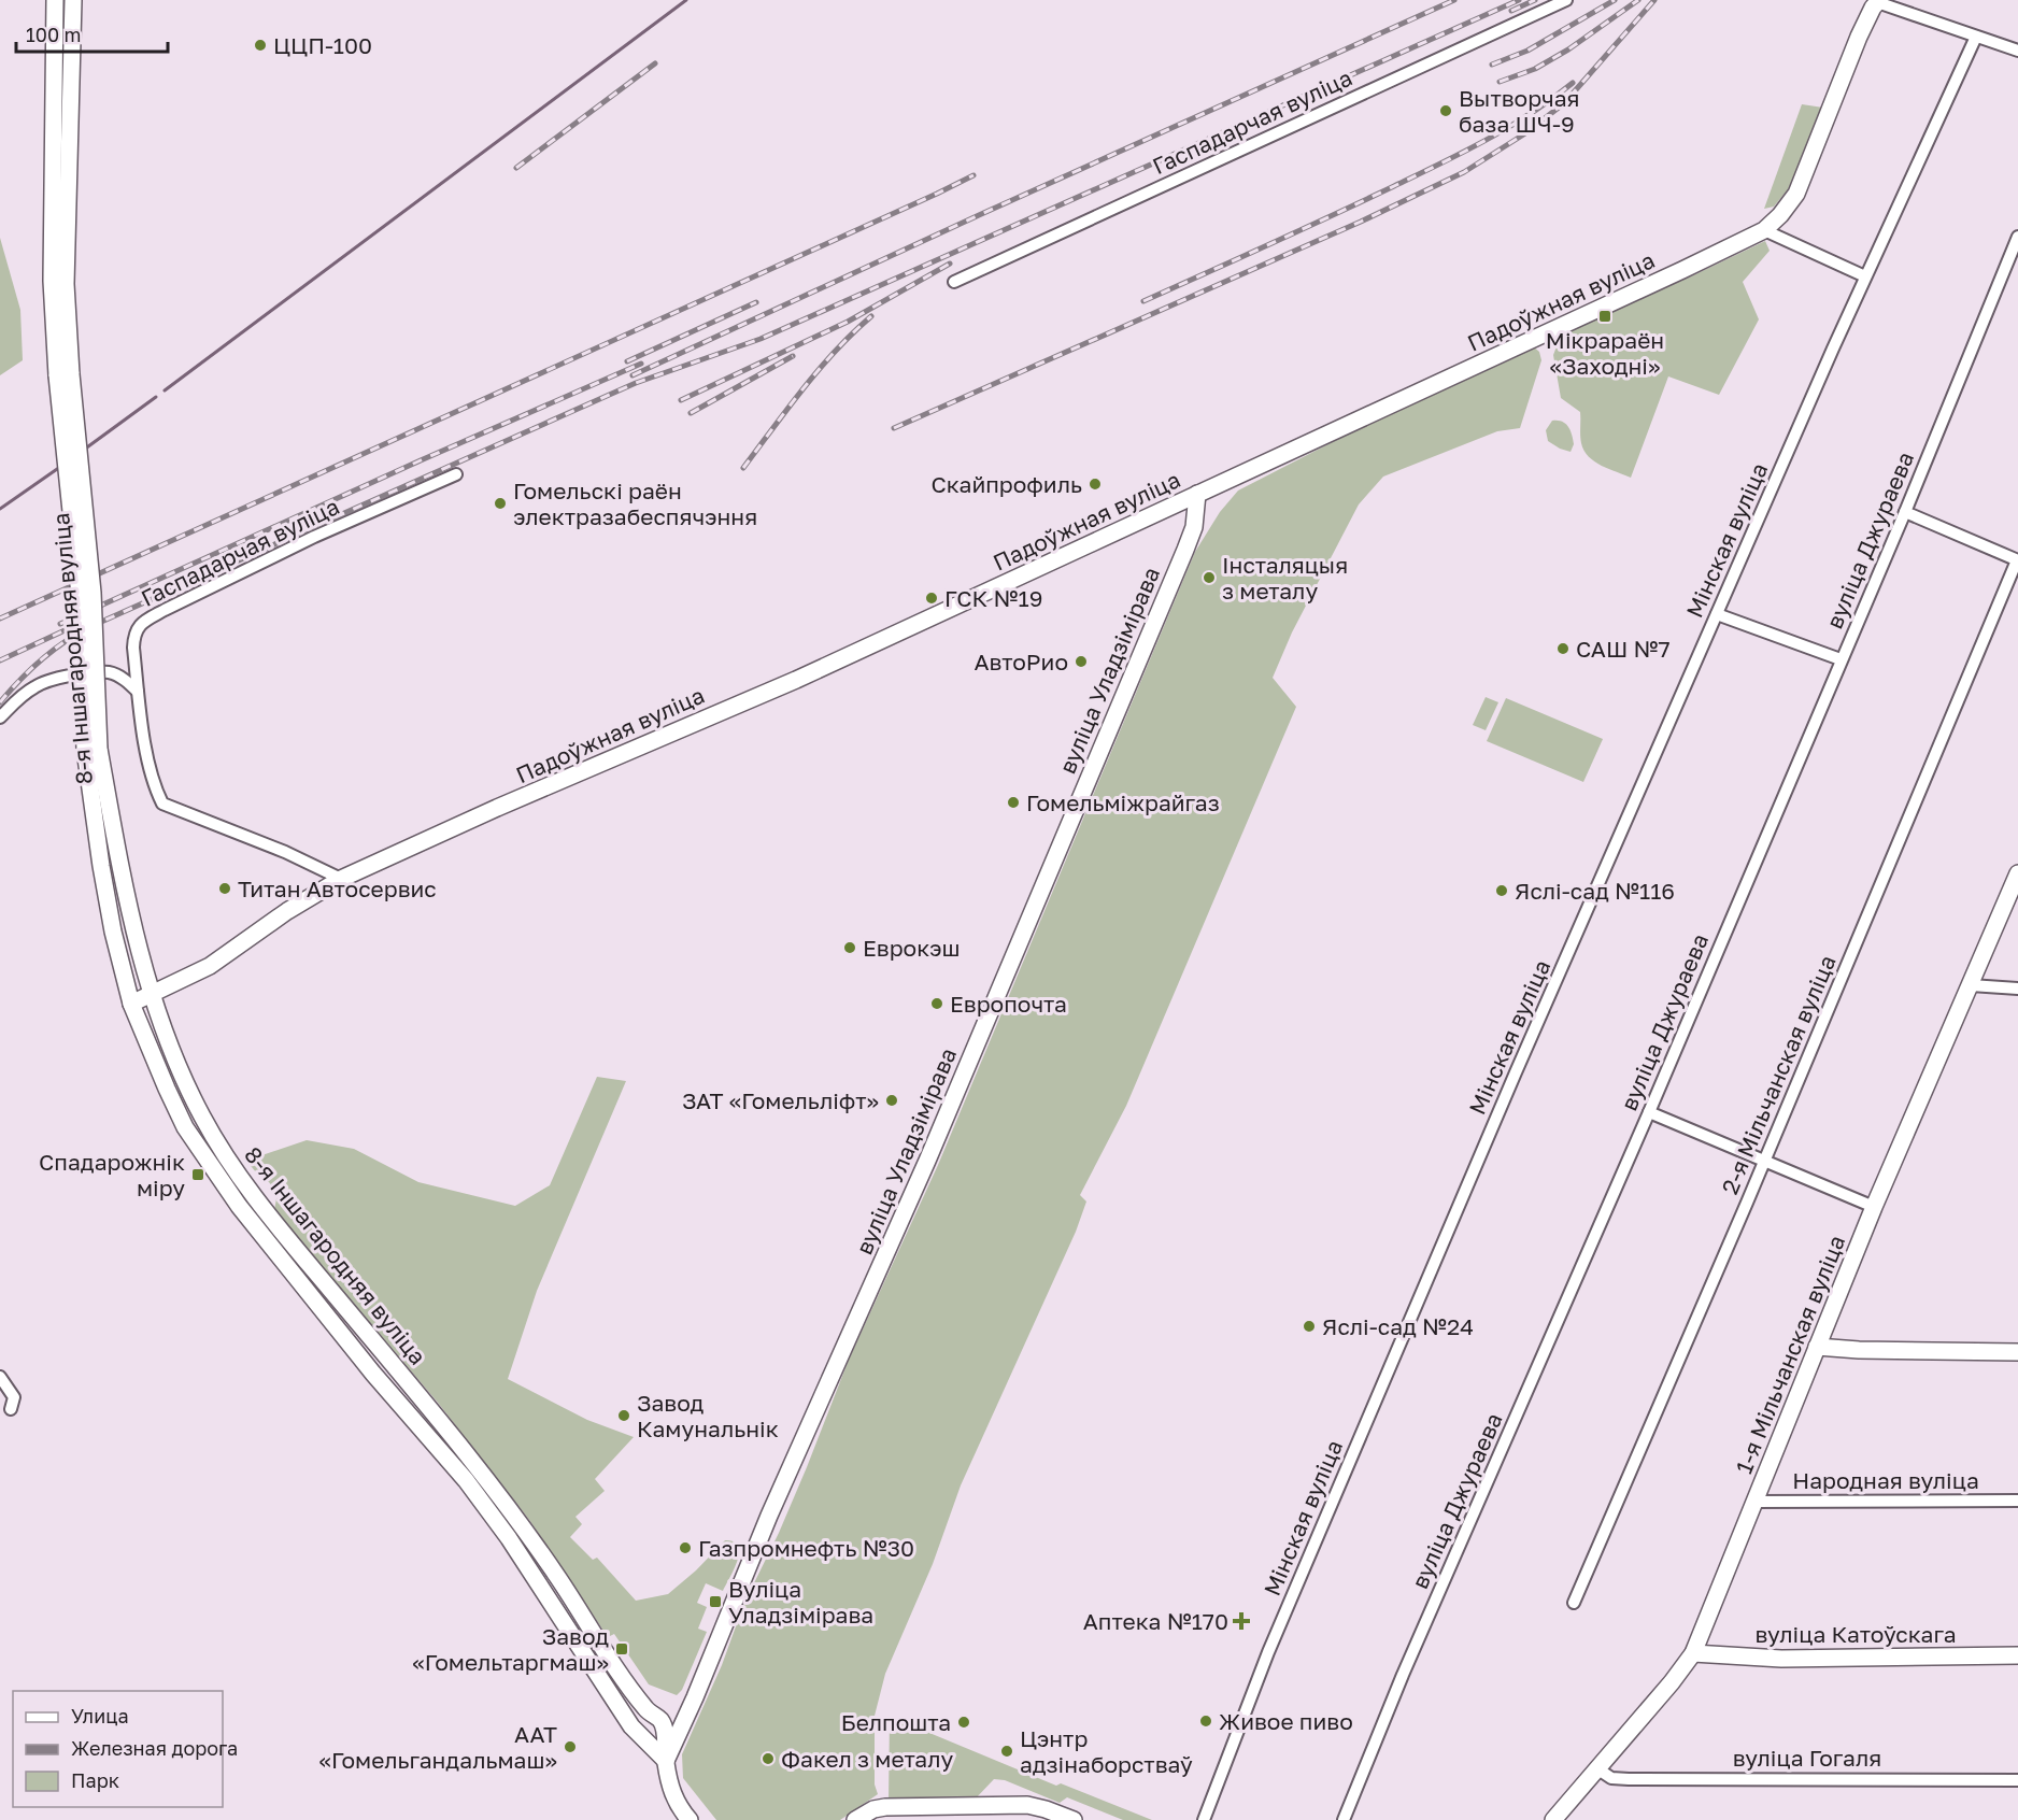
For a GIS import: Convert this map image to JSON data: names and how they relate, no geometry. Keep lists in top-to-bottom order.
{
  "streets": {
    "main road": [
      "Падоўжная вуліца",
      "8-я Іншагародняя вуліца",
      "вуліца Уладзімірава",
      "1-я Мільчанская вуліца",
      "вуліца Катоўскага"
    ],
    "street": [
      "Гаспадарчая вуліца",
      "Мінская вуліца",
      "вуліца Джураева",
      "2-я Мільчанская вуліца",
      "Народная вуліца",
      "вуліца Гогаля"
    ]
  },
  "crossings": [
    ["Гаспадарчая вуліца", "Падоўжная вуліца"],
    ["Падоўжная вуліца", "8-я Іншагародняя вуліца"],
    ["Падоўжная вуліца", "вуліца Уладзімірава"],
    ["8-я Іншагародняя вуліца", "вуліца Уладзімірава"],
    ["1-я Мільчанская вуліца", "Народная вуліца"],
    ["1-я Мільчанская вуліца", "вуліца Катоўскага"],
    ["1-я Мільчанская вуліца", "вуліца Гогаля"]
  ],
  "places": {
    "other": [
      "ЦЦП-100",
      "Вытворчая база ШЧ-9",
      "Скайпрофиль",
      "Гомельскі раён электразабеспячэння",
      "Інсталяцыя з металу",
      "ГСК №19",
      "САШ №7",
      "АвтоРио",
      "Гомельміжрайгаз",
      "Титан Автосервис",
      "Яслі-сад №116",
      "Еврокэш",
      "Европочта",
      "ЗАТ «Гомельліфт»",
      "Яслі-сад №24",
      "Завод Камунальнік",
      "Газпромнефть №30",
      "Живое пиво",
      "Белпошта",
      "ААТ «Гомельгандальмаш»",
      "Цэнтр адзінаборстваў",
      "Факел з металу"
    ],
    "transit": [
      "Мікрараён «Заходні»",
      "Спадарожнік міру",
      "Вуліца Уладзімірава",
      "Завод «Гомельтаргмаш»"
    ],
    "health": ["Аптека №170"]
  },
  "legend": ["Улица", "Железная дорога", "Парк"],
  "scale_bar": "100 m"
}
